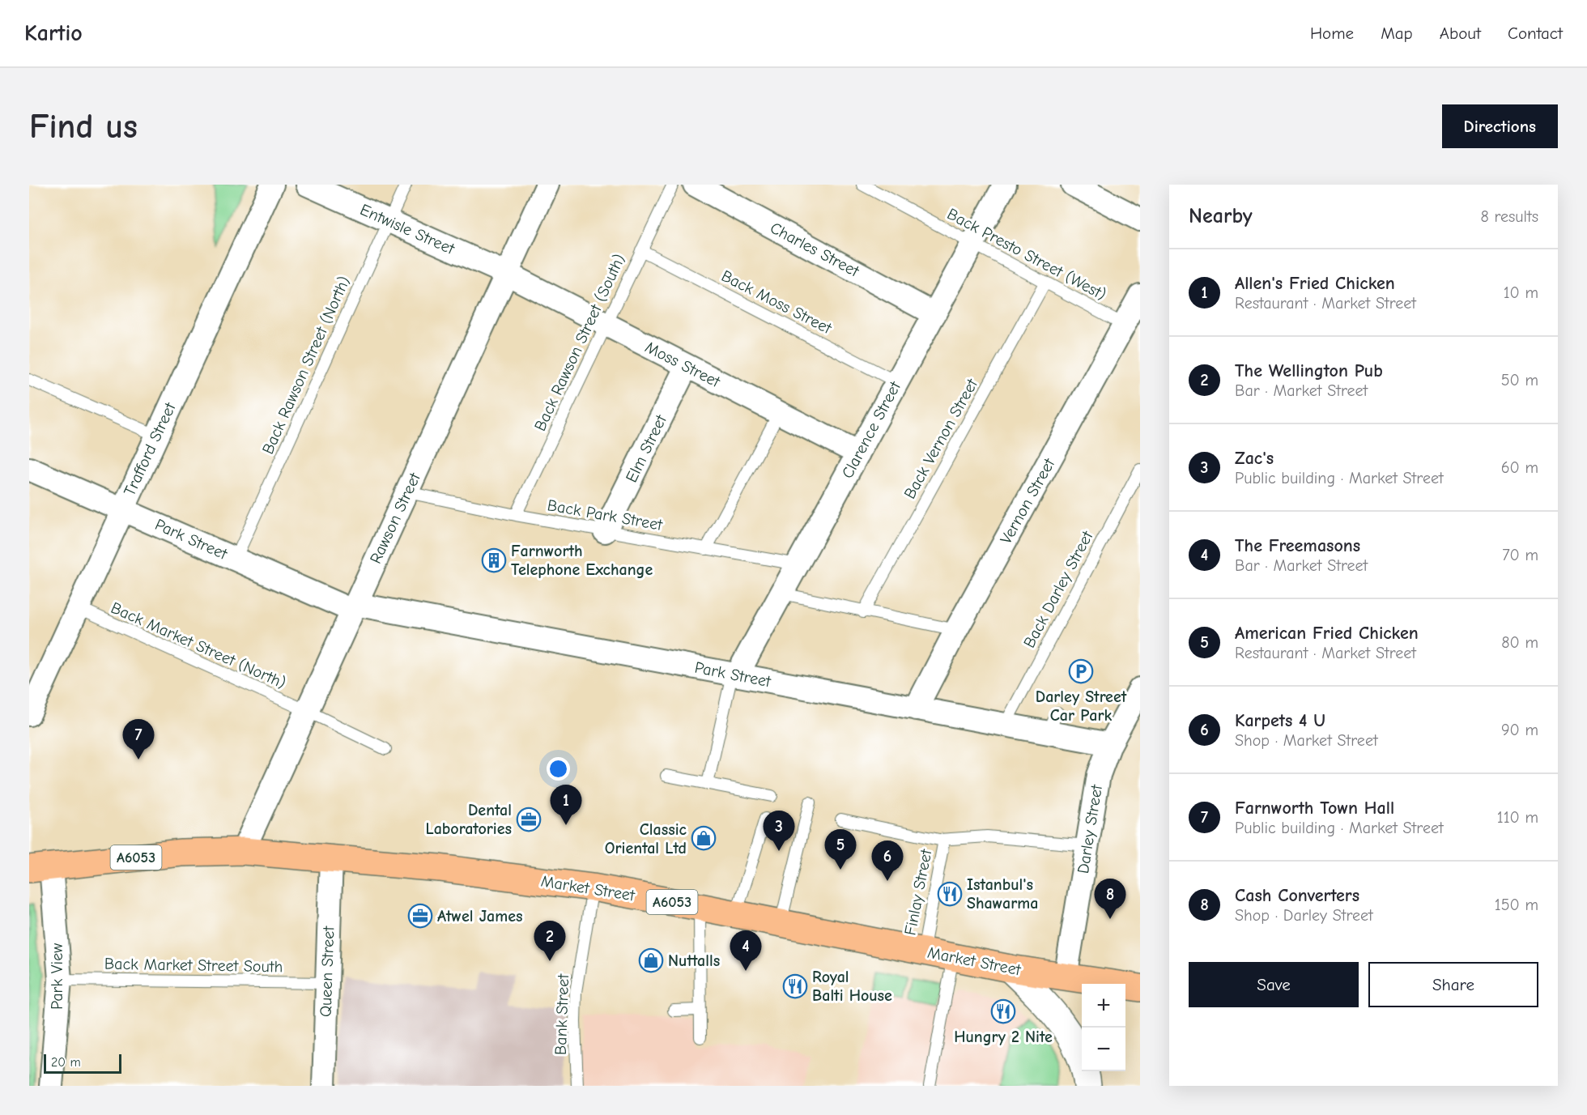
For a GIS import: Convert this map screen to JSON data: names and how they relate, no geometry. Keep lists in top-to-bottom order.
{
  "streets": {
    "main road": ["A6053", "Market Street"],
    "street": [
      "Entwisle Street",
      "Charles Street",
      "Moss Street",
      "Clarence Street",
      "Elm Street",
      "Trafford Street",
      "Vernon Street",
      "Rawson Street",
      "Park Street",
      "Darley Street",
      "Queen Street",
      "Park View"
    ],
    "lane": [
      "Back Presto Street (West)",
      "Back Moss Street",
      "Back Rawson Street (South)",
      "Back Rawson Street (North)",
      "Back Vernon Street",
      "Back Park Street",
      "Back Darley Street",
      "Back Market Street (North)",
      "Finlay Street",
      "Back Market Street South",
      "Bank Street"
    ]
  },
  "crossings": [
    ["Entwisle Street", "Moss Street"],
    ["Entwisle Street", "Back Rawson Street (North)"],
    ["Entwisle Street", "Rawson Street"],
    ["Charles Street", "Clarence Street"],
    ["Back Presto Street (West)", "Clarence Street"],
    ["Back Presto Street (West)", "Back Vernon Street"],
    ["Back Presto Street (West)", "Vernon Street"],
    ["Back Moss Street", "Back Rawson Street (South)"],
    ["Back Moss Street", "Clarence Street"],
    ["Back Rawson Street (South)", "Moss Street"],
    ["Back Rawson Street (South)", "Back Park Street"],
    ["Moss Street", "Clarence Street"],
    ["Moss Street", "Elm Street"],
    ["Moss Street", "Rawson Street"],
    ["Back Rawson Street (North)", "Park Street"],
    ["Clarence Street", "Back Park Street"],
    ["Clarence Street", "Park Street"],
    ["Elm Street", "Back Park Street"],
    ["Trafford Street", "Park Street"],
    ["Trafford Street", "Back Market Street (North)"],
    ["Vernon Street", "Park Street"],
    ["Back Park Street", "Rawson Street"],
    ["Rawson Street", "Park Street"],
    ["Rawson Street", "Back Market Street (North)"],
    ["Rawson Street", "Market Street"],
    ["Park Street", "Back Darley Street"],
    ["Park Street", "Darley Street"],
    ["Darley Street", "Market Street"],
    ["Market Street", "Finlay Street"],
    ["Market Street", "Queen Street"],
    ["Market Street", "Park View"],
    ["Market Street", "Bank Street"],
    ["Back Market Street South", "Queen Street"],
    ["Back Market Street South", "Park View"]
  ],
  "places": {
    "building": ["Farnworth Telephone Exchange"],
    "parking": ["Darley Street Car Park"],
    "office": ["Dental Laboratories", "Atwel James"],
    "shop": ["Classic Oriental Ltd", "Nuttalls"],
    "restaurant": ["Istanbul's Shawarma", "Royal Balti House", "Hungry 2 Nite"]
  },
  "scale_bar": "20 m",
  "page": {
    "header": "Kartio",
    "nav": [
      "Home",
      "Map",
      "About",
      "Contact"
    ],
    "buttons": [
      "Directions",
      ["Save", "Share"]
    ],
    "title": "Find us",
    "heading": ["Nearby", "8 results"],
    "list": [
      {
        "mark": "1",
        "name": "Allen's Fried Chicken",
        "note": "Restaurant · Market Street",
        "value": "10 m"
      },
      {
        "mark": "2",
        "name": "The Wellington Pub",
        "note": "Bar · Market Street",
        "value": "50 m"
      },
      {
        "mark": "3",
        "name": "Zac's",
        "note": "Public building · Market Street",
        "value": "60 m"
      },
      {
        "mark": "4",
        "name": "The Freemasons",
        "note": "Bar · Market Street",
        "value": "70 m"
      },
      {
        "mark": "5",
        "name": "American Fried Chicken",
        "note": "Restaurant · Market Street",
        "value": "80 m"
      },
      {
        "mark": "6",
        "name": "Karpets 4 U",
        "note": "Shop · Market Street",
        "value": "90 m"
      },
      {
        "mark": "7",
        "name": "Farnworth Town Hall",
        "note": "Public building · Market Street",
        "value": "110 m"
      },
      {
        "mark": "8",
        "name": "Cash Converters",
        "note": "Shop · Darley Street",
        "value": "150 m"
      }
    ],
    "pins": [
      "7",
      "1",
      "3",
      "5",
      "6",
      "8",
      "2",
      "4"
    ],
    "map_buttons": ["+", "−"],
    "scale": "20 m"
  }
}
